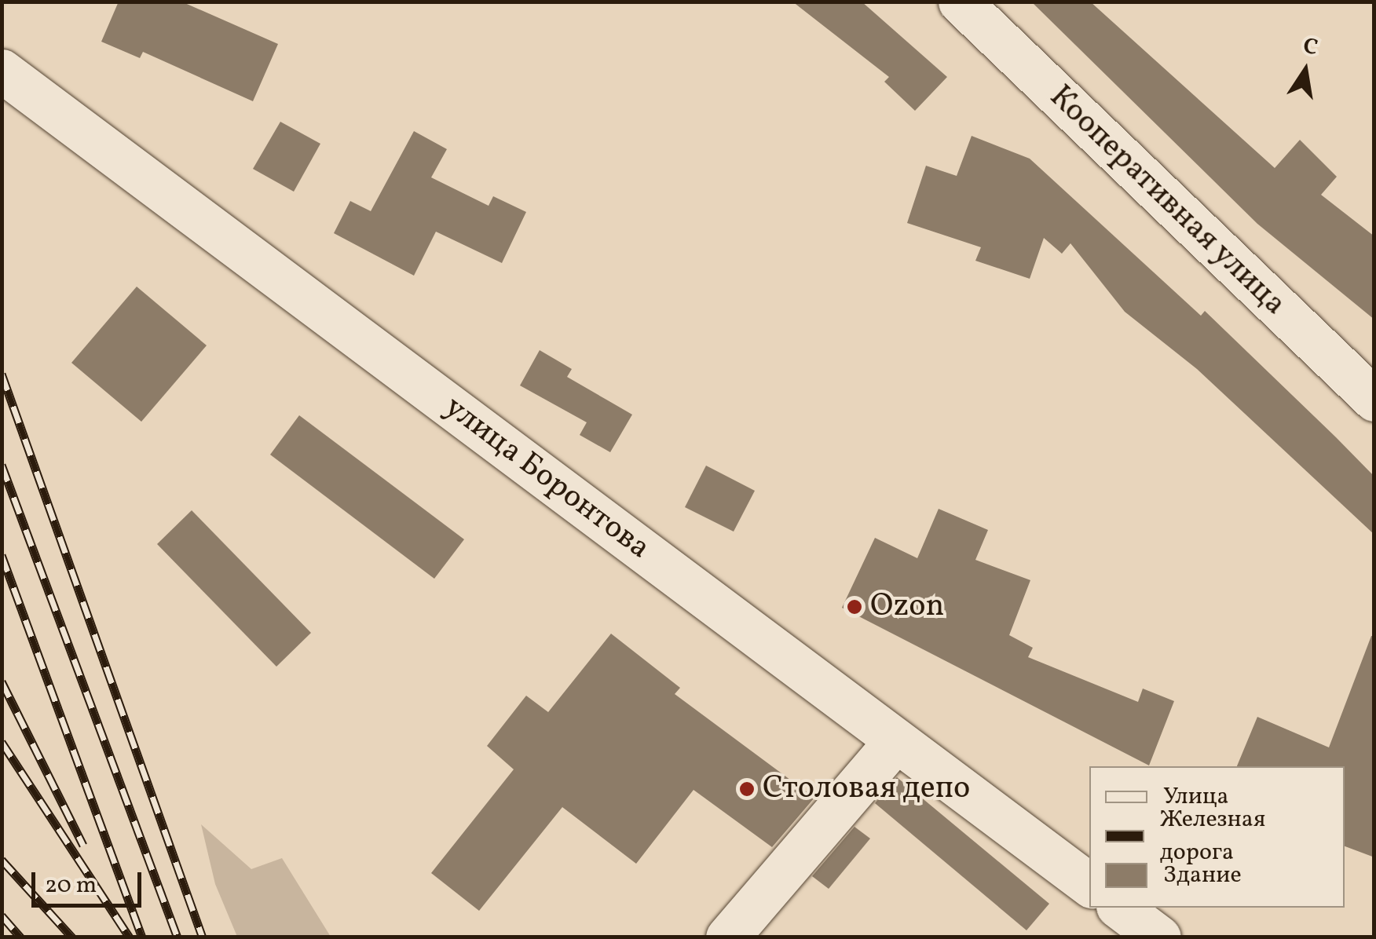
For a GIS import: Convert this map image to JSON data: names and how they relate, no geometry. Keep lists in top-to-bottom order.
{
  "streets": {
    "street": ["Кооперативная улица", "улица Боронтова"]
  },
  "places": ["Ozon", "Столовая депо"],
  "legend": ["Улица", "Железная дорога", "Здание"],
  "scale_bar": "20 m",
  "north": "top"
}
